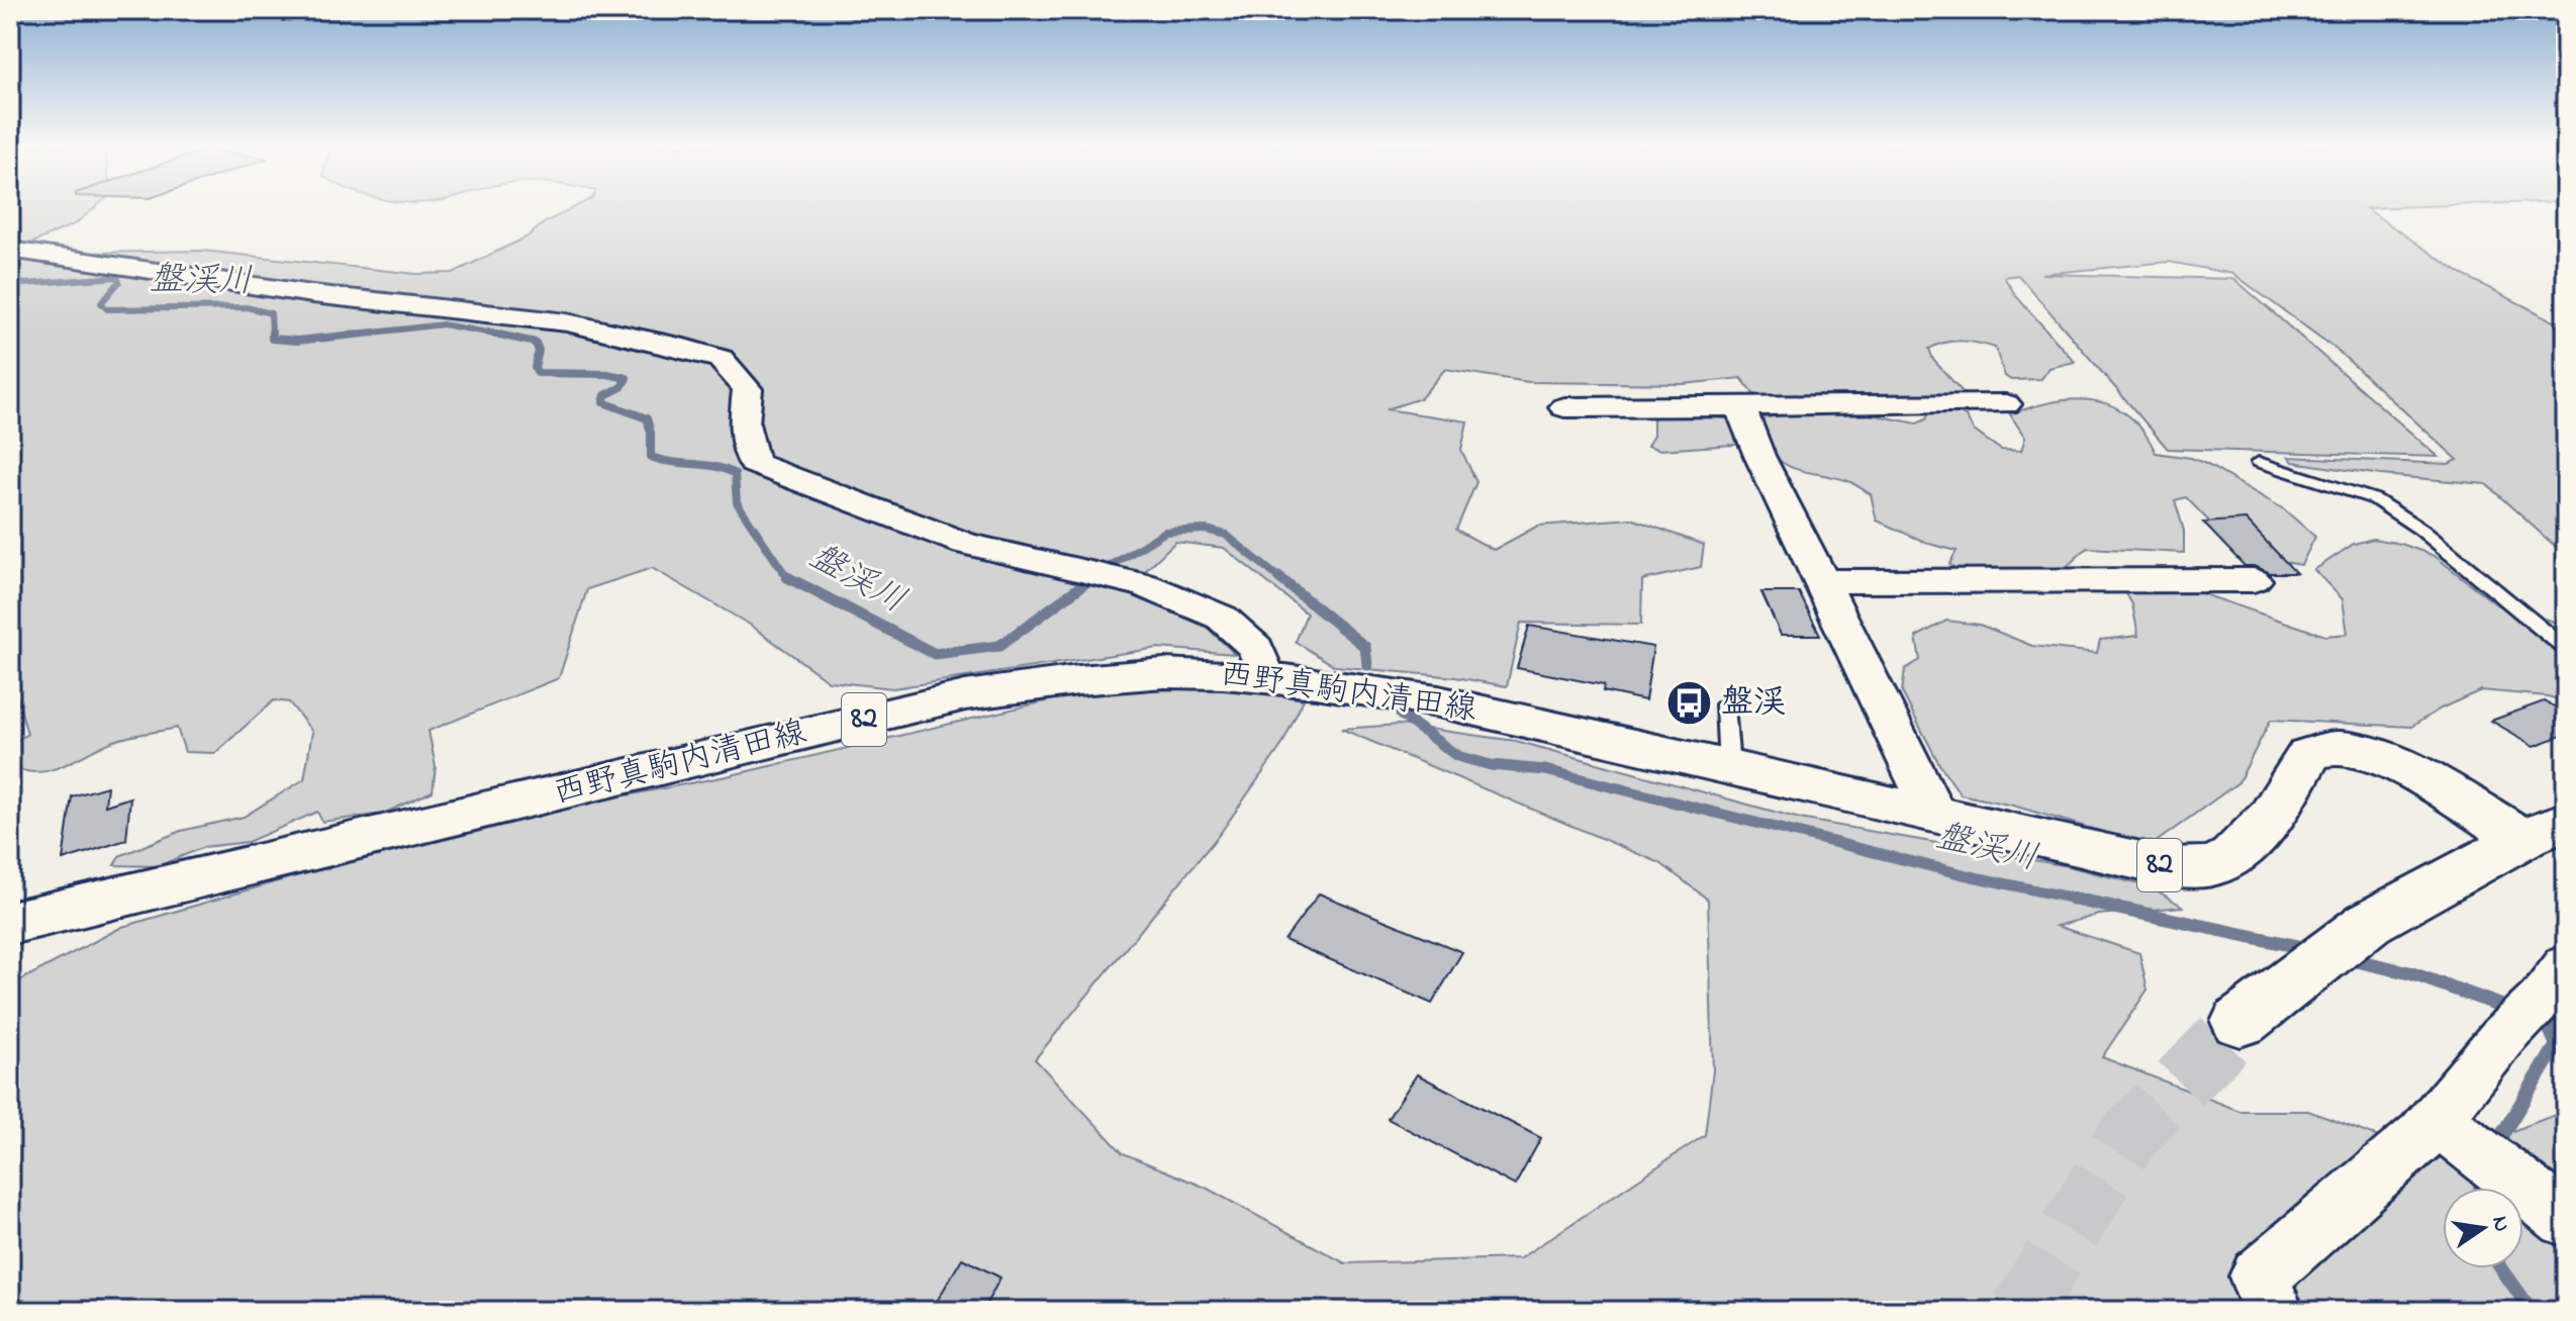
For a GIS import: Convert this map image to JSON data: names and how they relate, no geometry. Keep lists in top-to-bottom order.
{
  "streets": {
    "main road": ["西野真駒内清田線", "82"]
  },
  "water": ["盤渓川"],
  "places": {
    "bus stop": ["盤渓"]
  },
  "north": "right"
}
